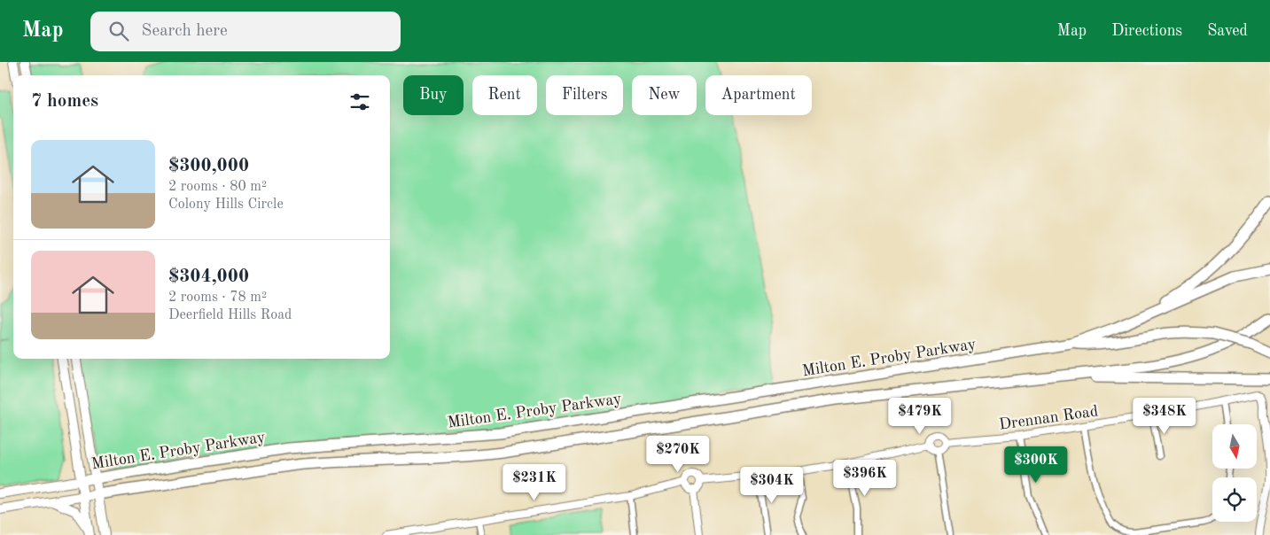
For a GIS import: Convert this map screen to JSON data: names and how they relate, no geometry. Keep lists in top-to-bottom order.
{
  "streets": {
    "highway": ["Milton E. Proby Parkway"],
    "street": ["Drennan Road"]
  },
  "north": "bottom",
  "page": {
    "header": "Map",
    "search": "Search here",
    "nav": ["Map", "Directions", "Saved"],
    "chip": [
      "Buy",
      "Rent",
      "Filters",
      "New",
      "Apartment"
    ],
    "heading": "7 homes",
    "list": [
      {
        "name": "$300,000",
        "note": "2 rooms · 80 m² · Colony Hills Circle"
      },
      {
        "name": "$304,000",
        "note": "2 rooms · 78 m² · Deerfield Hills Road"
      }
    ],
    "price": [
      "$479K",
      "$348K",
      "$270K",
      "$300K",
      "$396K",
      "$231K",
      "$304K"
    ]
  }
}
